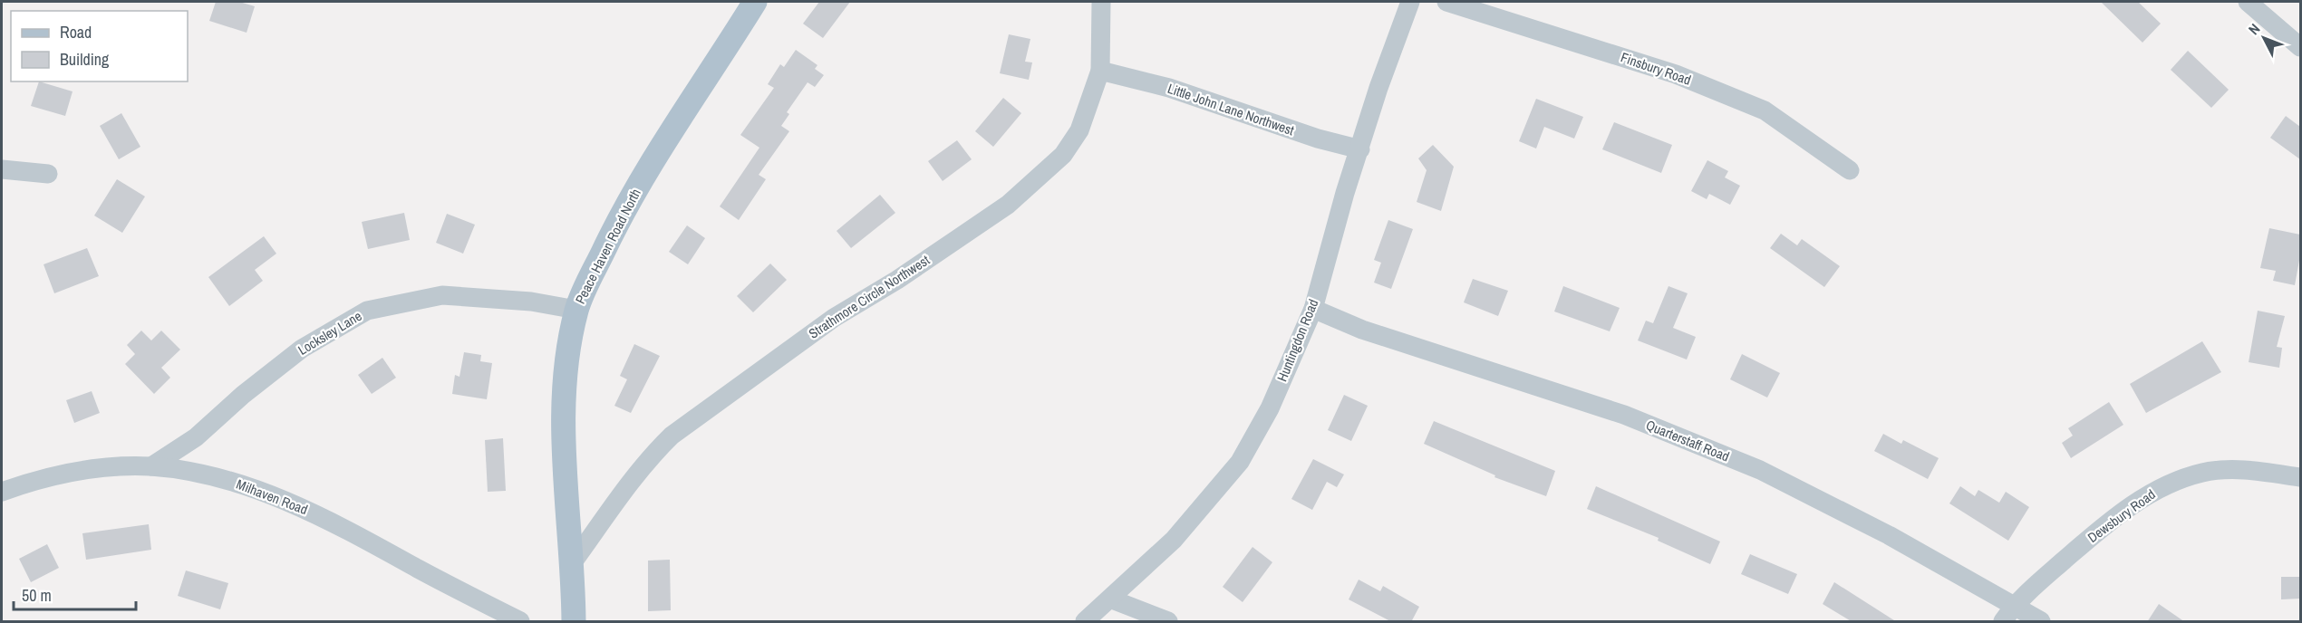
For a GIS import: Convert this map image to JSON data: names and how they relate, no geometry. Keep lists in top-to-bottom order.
{
  "streets": {
    "main road": ["Peace Haven Road North"],
    "street": [
      "Finsbury Road",
      "Little John Lane Northwest",
      "Strathmore Circle Northwest",
      "Locksley Lane",
      "Huntingdon Road",
      "Quarterstaff Road",
      "Milhaven Road",
      "Dewsbury Road"
    ]
  },
  "crossings": [
    ["Little John Lane Northwest", "Strathmore Circle Northwest"],
    ["Little John Lane Northwest", "Huntingdon Road"],
    ["Peace Haven Road North", "Strathmore Circle Northwest"],
    ["Peace Haven Road North", "Locksley Lane"],
    ["Locksley Lane", "Milhaven Road"],
    ["Huntingdon Road", "Quarterstaff Road"],
    ["Quarterstaff Road", "Dewsbury Road"]
  ],
  "legend": ["Road", "Building"],
  "scale_bar": "50 m",
  "north": "top left"
}
